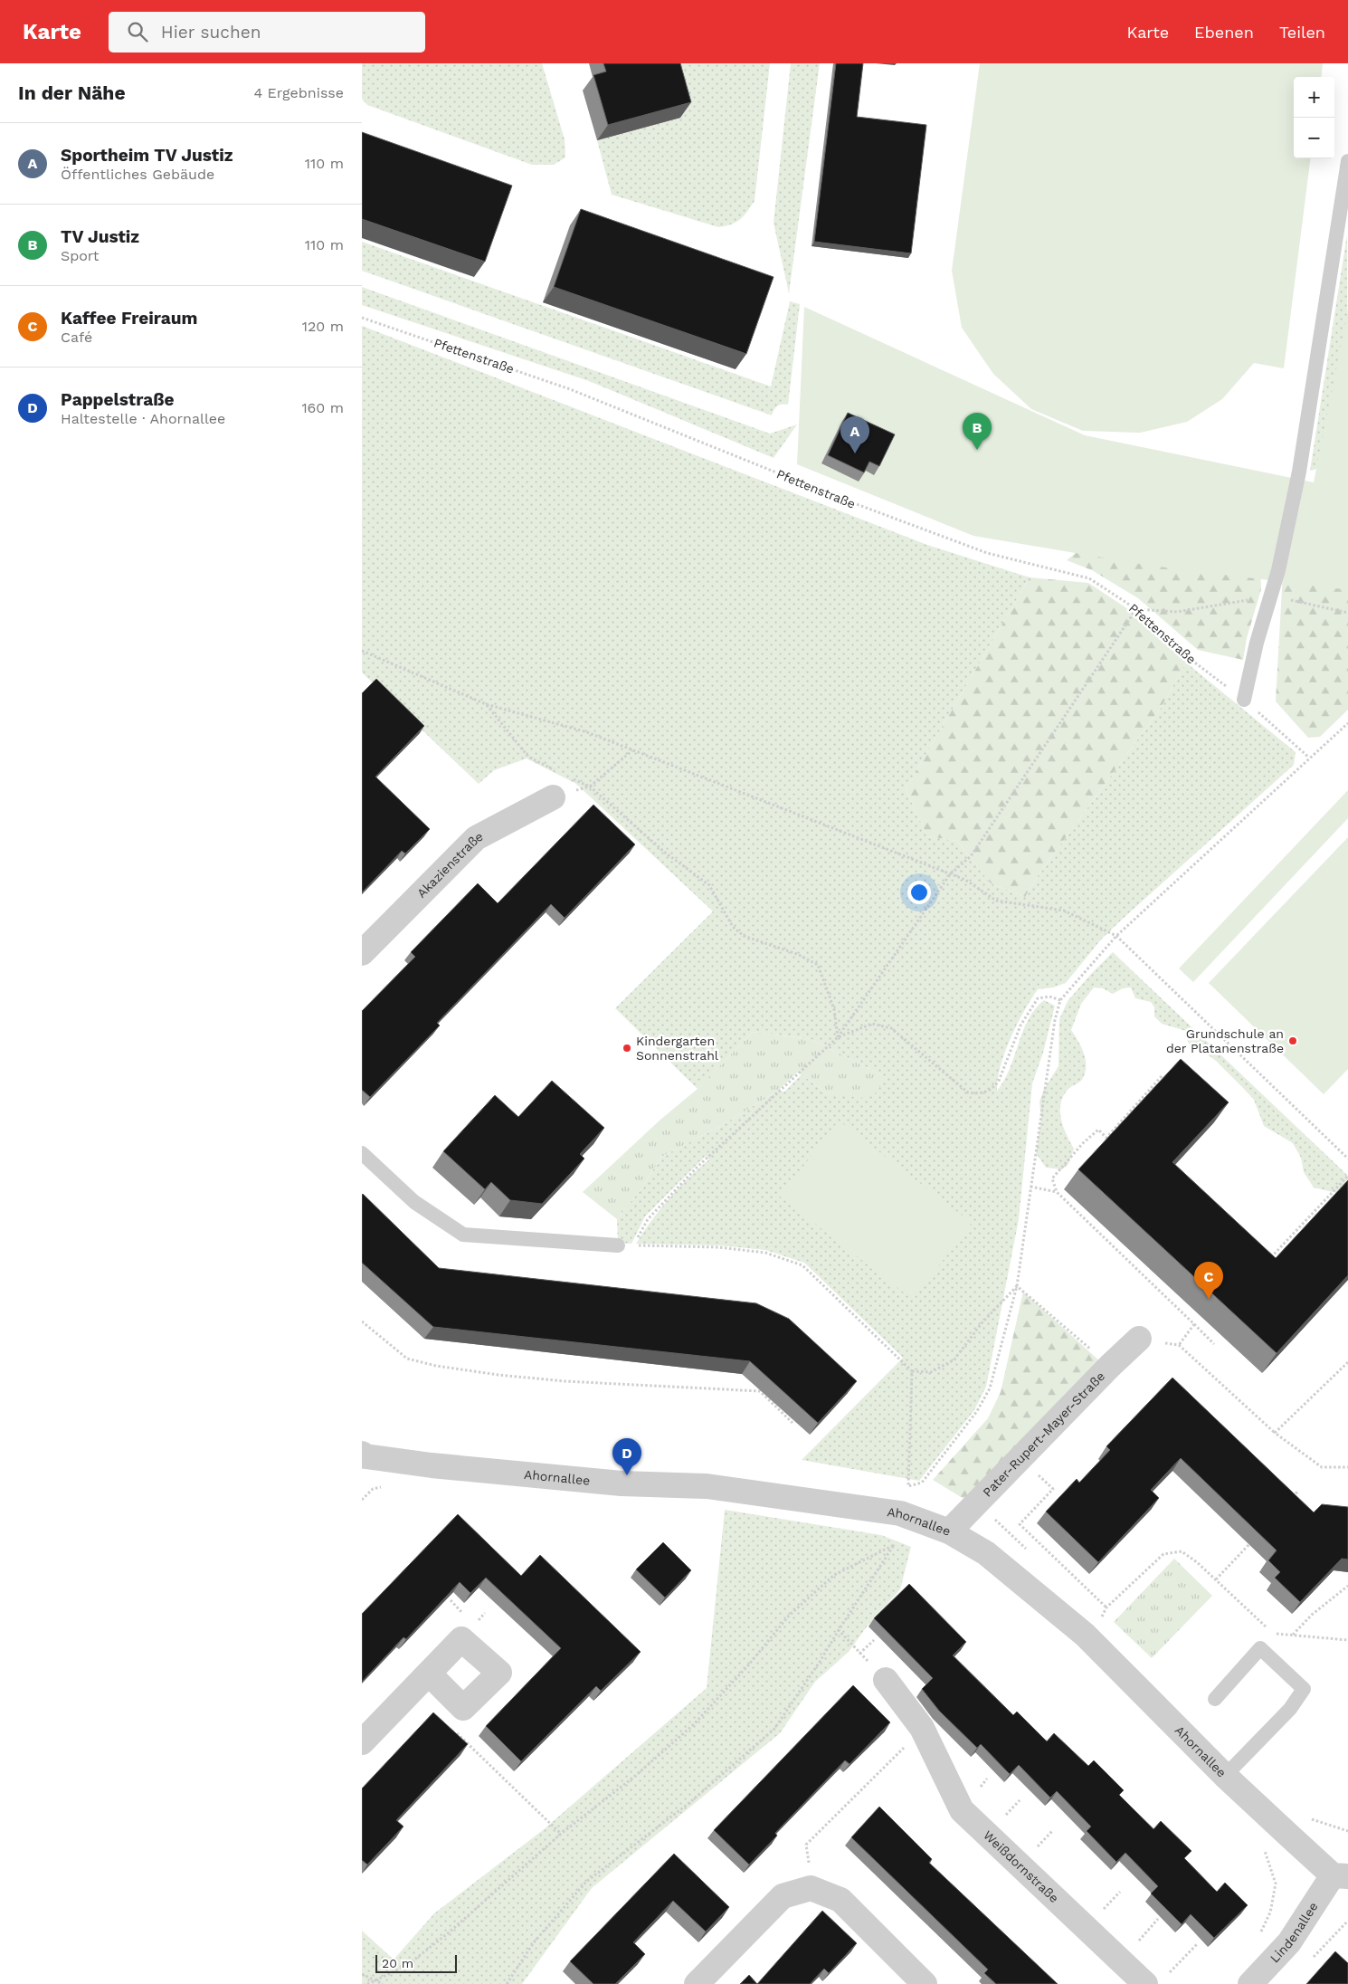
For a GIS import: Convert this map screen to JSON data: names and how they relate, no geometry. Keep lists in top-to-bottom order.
{
  "streets": {
    "street": [
      "Akazienstraße",
      "Pater-Rupert-Mayer-Straße",
      "Ahornallee",
      "Weißdornstraße",
      "Lindenallee"
    ],
    "path": ["Pfettenstraße"]
  },
  "crossings": [
    ["Pater-Rupert-Mayer-Straße", "Ahornallee"],
    ["Ahornallee", "Lindenallee"]
  ],
  "places": ["Grundschule an der Platanenstraße", "Kindergarten Sonnenstrahl"],
  "scale_bar": "20 m",
  "page": {
    "header": "Karte",
    "search": "Hier suchen",
    "nav": ["Karte", "Ebenen", "Teilen"],
    "heading": ["In der Nähe", "4 Ergebnisse"],
    "map_buttons": ["+", "−"],
    "list": [
      {
        "mark": "A",
        "name": "Sportheim TV Justiz",
        "note": "Öffentliches Gebäude",
        "value": "110 m"
      },
      {
        "mark": "B",
        "name": "TV Justiz",
        "note": "Sport",
        "value": "110 m"
      },
      {
        "mark": "C",
        "name": "Kaffee Freiraum",
        "note": "Café",
        "value": "120 m"
      },
      {
        "mark": "D",
        "name": "Pappelstraße",
        "note": "Haltestelle · Ahornallee",
        "value": "160 m"
      }
    ],
    "pins": [
      "B",
      "A",
      "C",
      "D"
    ],
    "scale": "20 m"
  }
}
